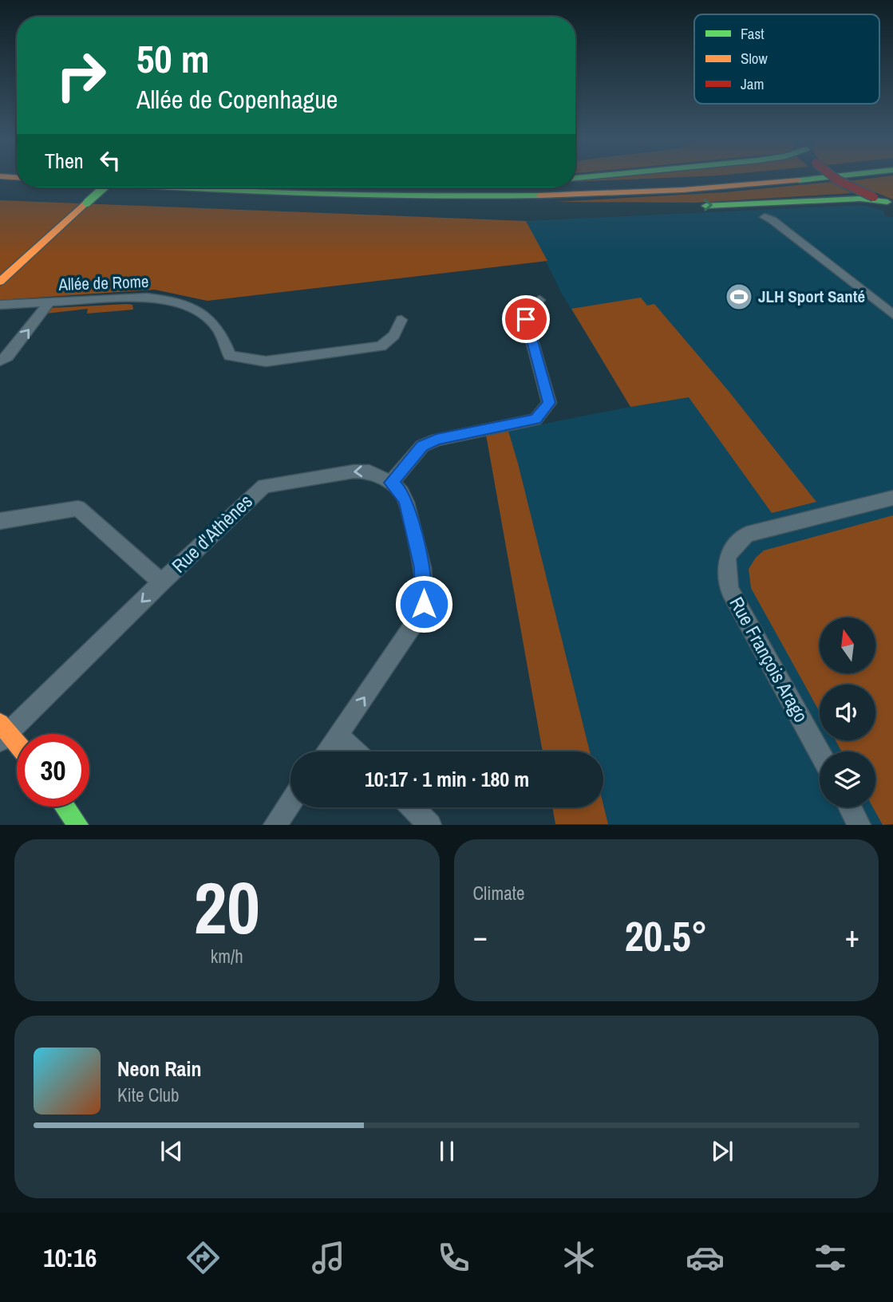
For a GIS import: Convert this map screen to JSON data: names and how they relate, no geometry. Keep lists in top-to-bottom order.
{
  "streets": {
    "street": ["Allée de Rome", "Rue d'Athènes", "Rue François Arago"]
  },
  "one_way": ["Rue d'Athènes"],
  "places": {
    "sports": ["JLH Sport Santé"]
  },
  "legend": ["Fast", "Slow", "Jam"],
  "north": "top",
  "page": {
    "turn": ["50 m", "Allée de Copenhague"],
    "then": "Then",
    "limit": "30",
    "trip": "10:17 · 1 min · 180 m",
    "tile": [
      ["20", "km/h"],
      "Climate"
    ],
    "heat": ["−", "20.5°", "+"],
    "song": ["Neon Rain", "Kite Club"],
    "tabs": "10:16"
  }
}
